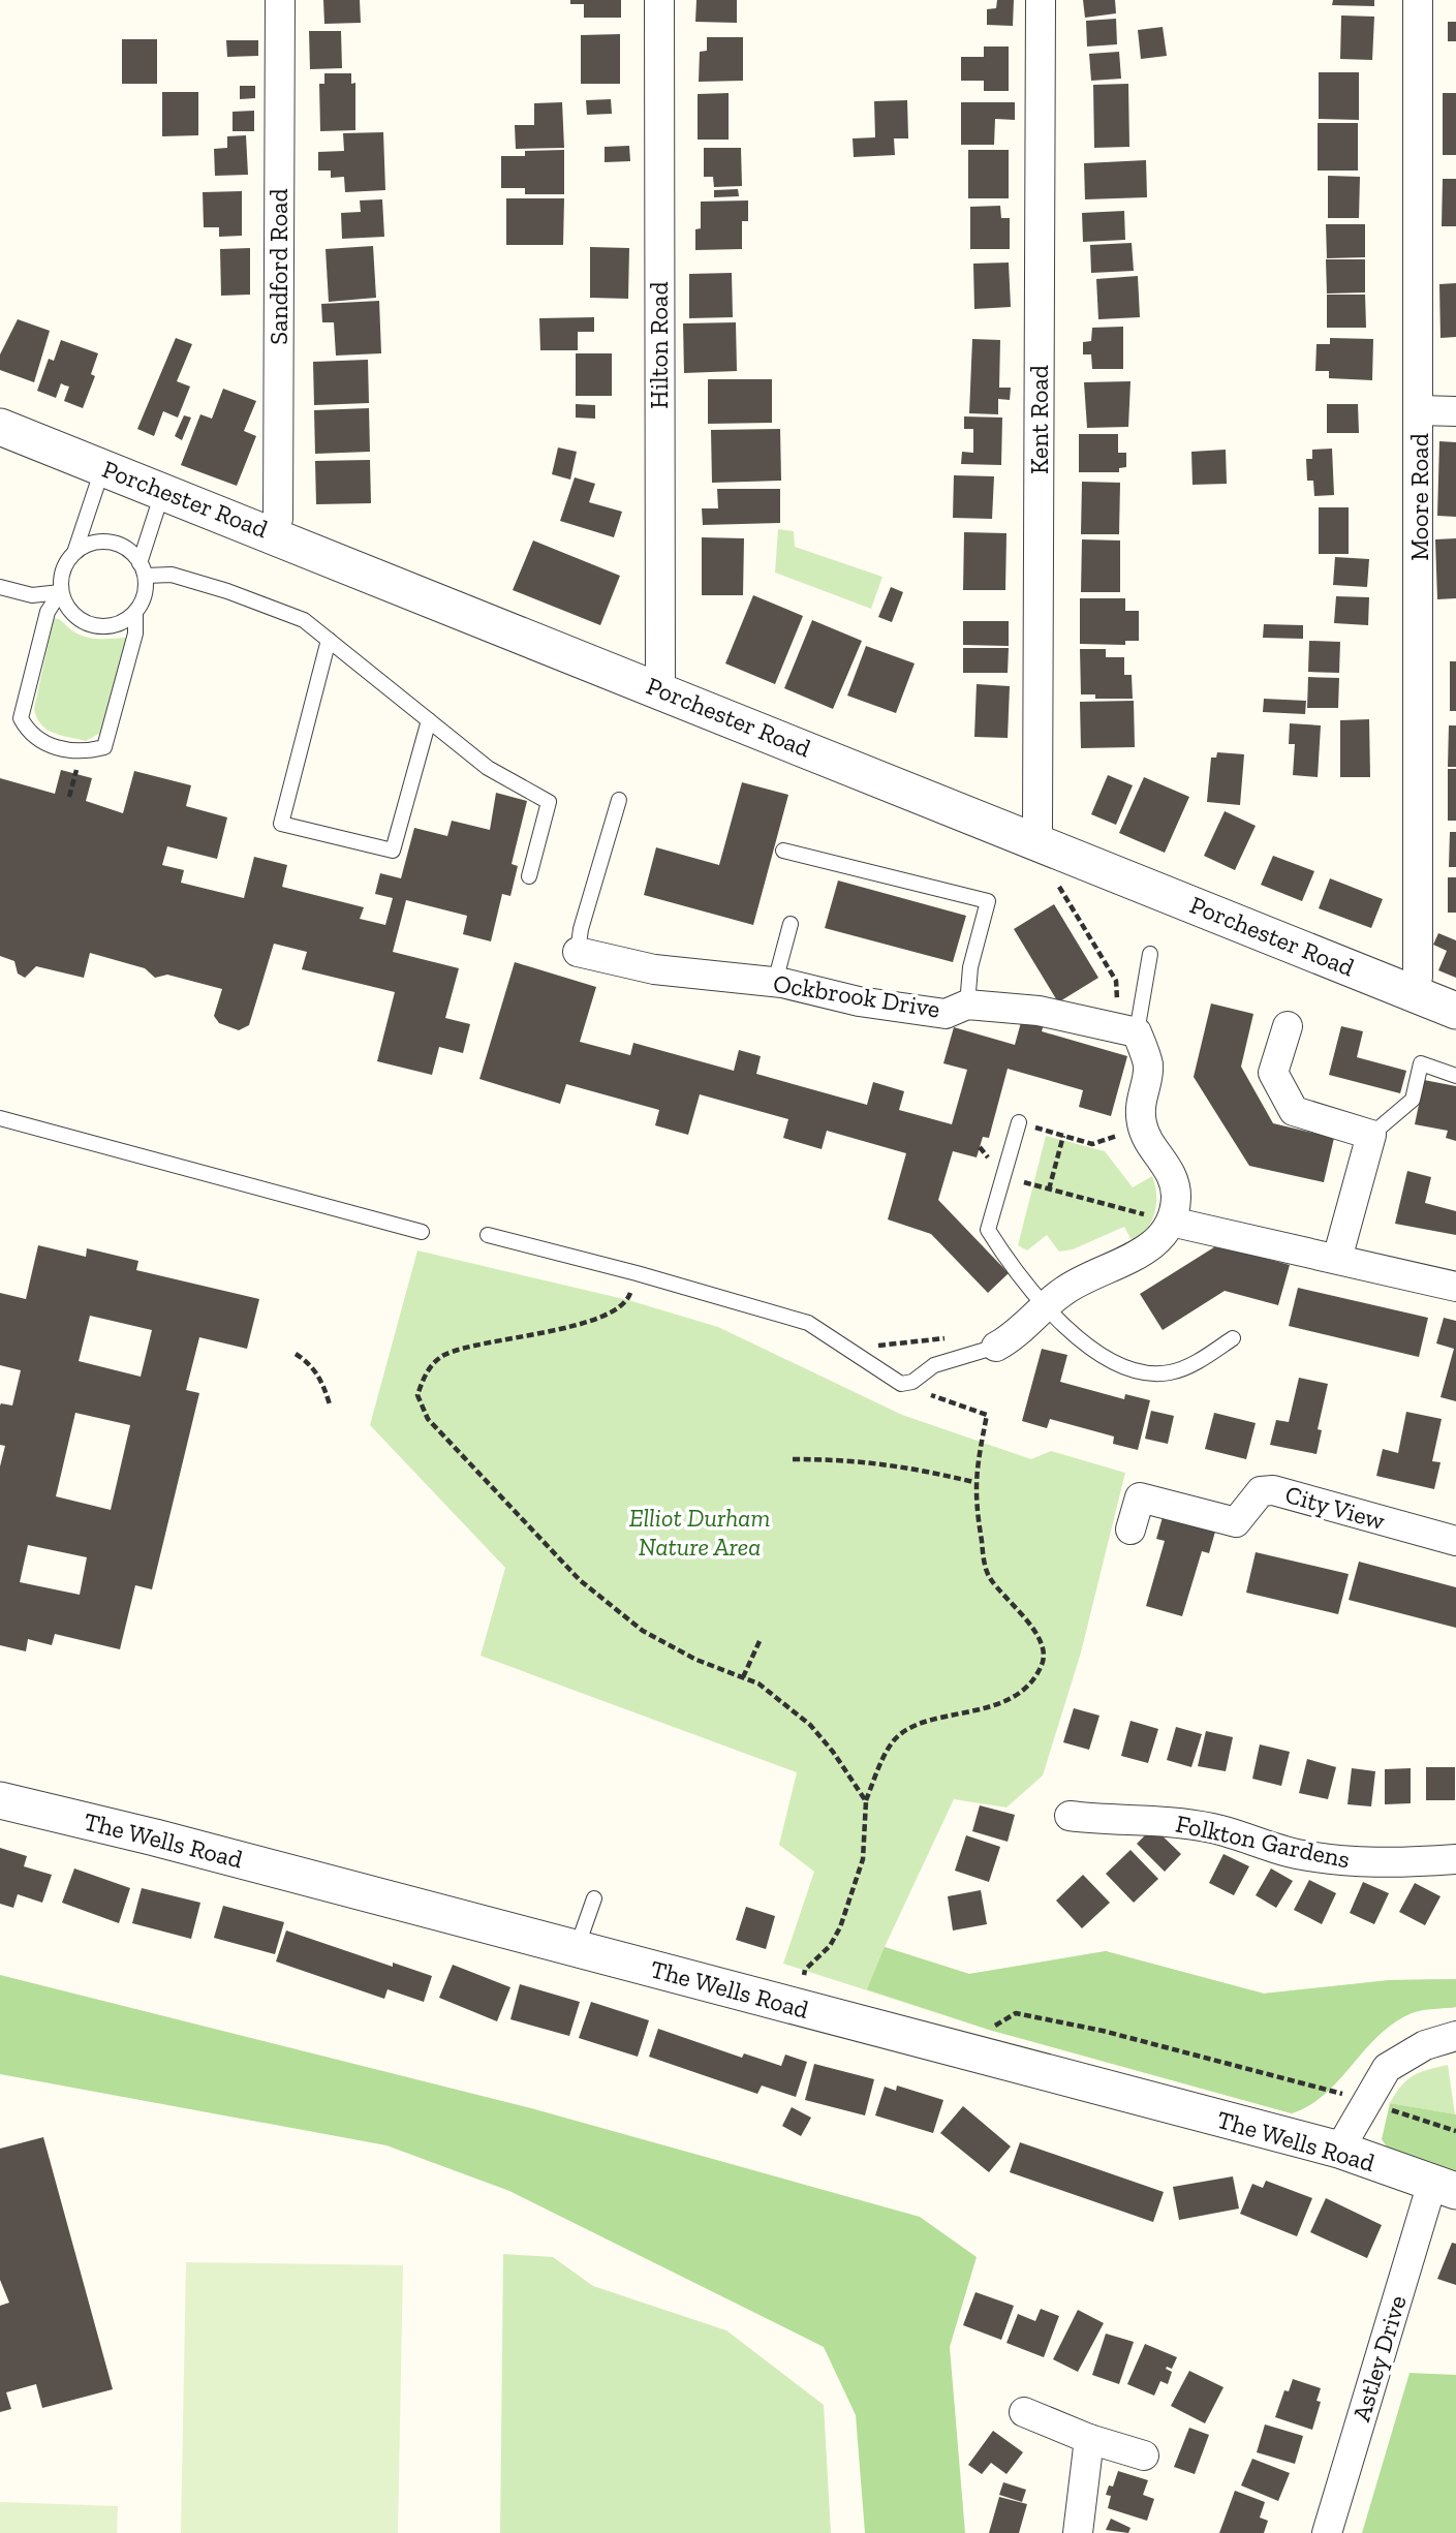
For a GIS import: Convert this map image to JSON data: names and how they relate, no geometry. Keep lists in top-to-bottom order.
{
  "streets": {
    "street": [
      "Sandford Road",
      "Hilton Road",
      "Kent Road",
      "Moore Road",
      "Porchester Road",
      "Ockbrook Drive",
      "City View",
      "The Wells Road",
      "Folkton Gardens",
      "Astley Drive"
    ]
  },
  "crossings": [
    ["Sandford Road", "Porchester Road"],
    ["Hilton Road", "Porchester Road"],
    ["Kent Road", "Porchester Road"],
    ["Moore Road", "Porchester Road"],
    ["The Wells Road", "Astley Drive"]
  ],
  "parks": ["Elliot Durham Nature Area"]
}
